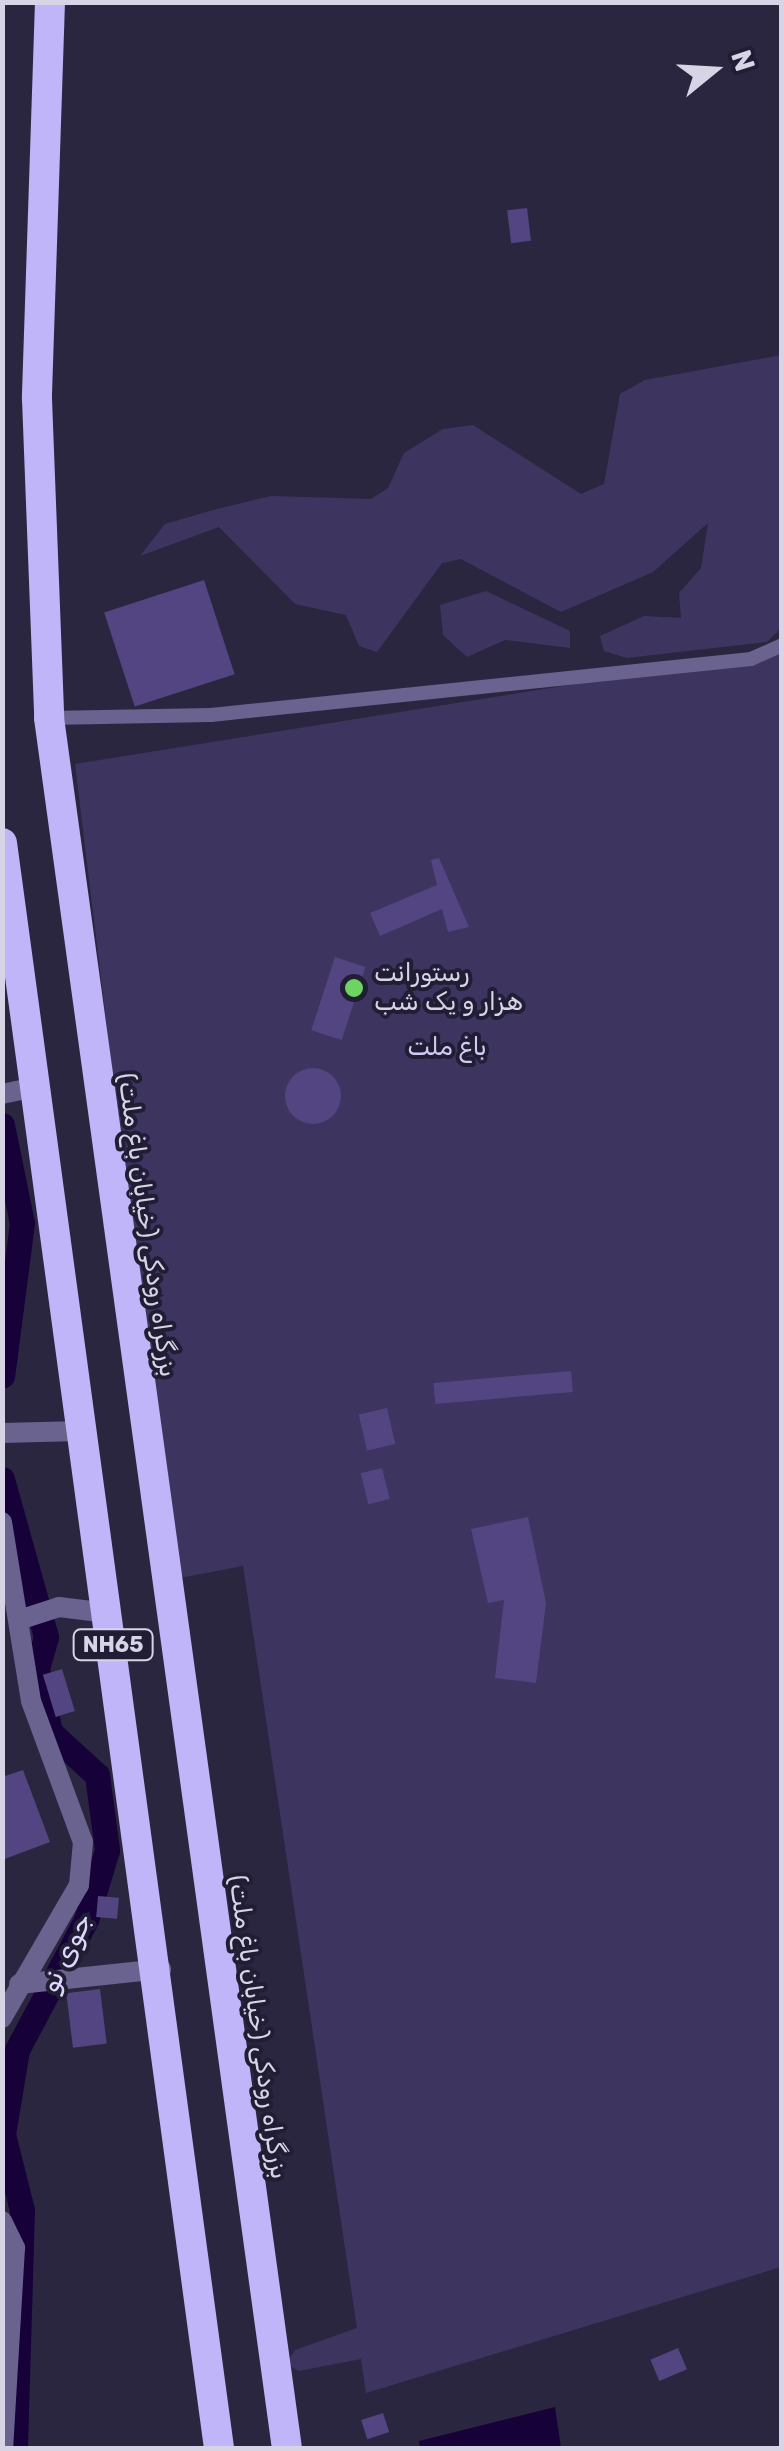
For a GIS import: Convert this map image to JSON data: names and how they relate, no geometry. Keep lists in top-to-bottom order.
{
  "streets": {
    "highway": ["بزرگراه رودکی (خیابان باغ ملت)", "NH65"]
  },
  "water": ["جوی نو"],
  "parks": ["باغ ملت"],
  "places": ["رستورانت هزار و یک شب"],
  "north": "right"
}
